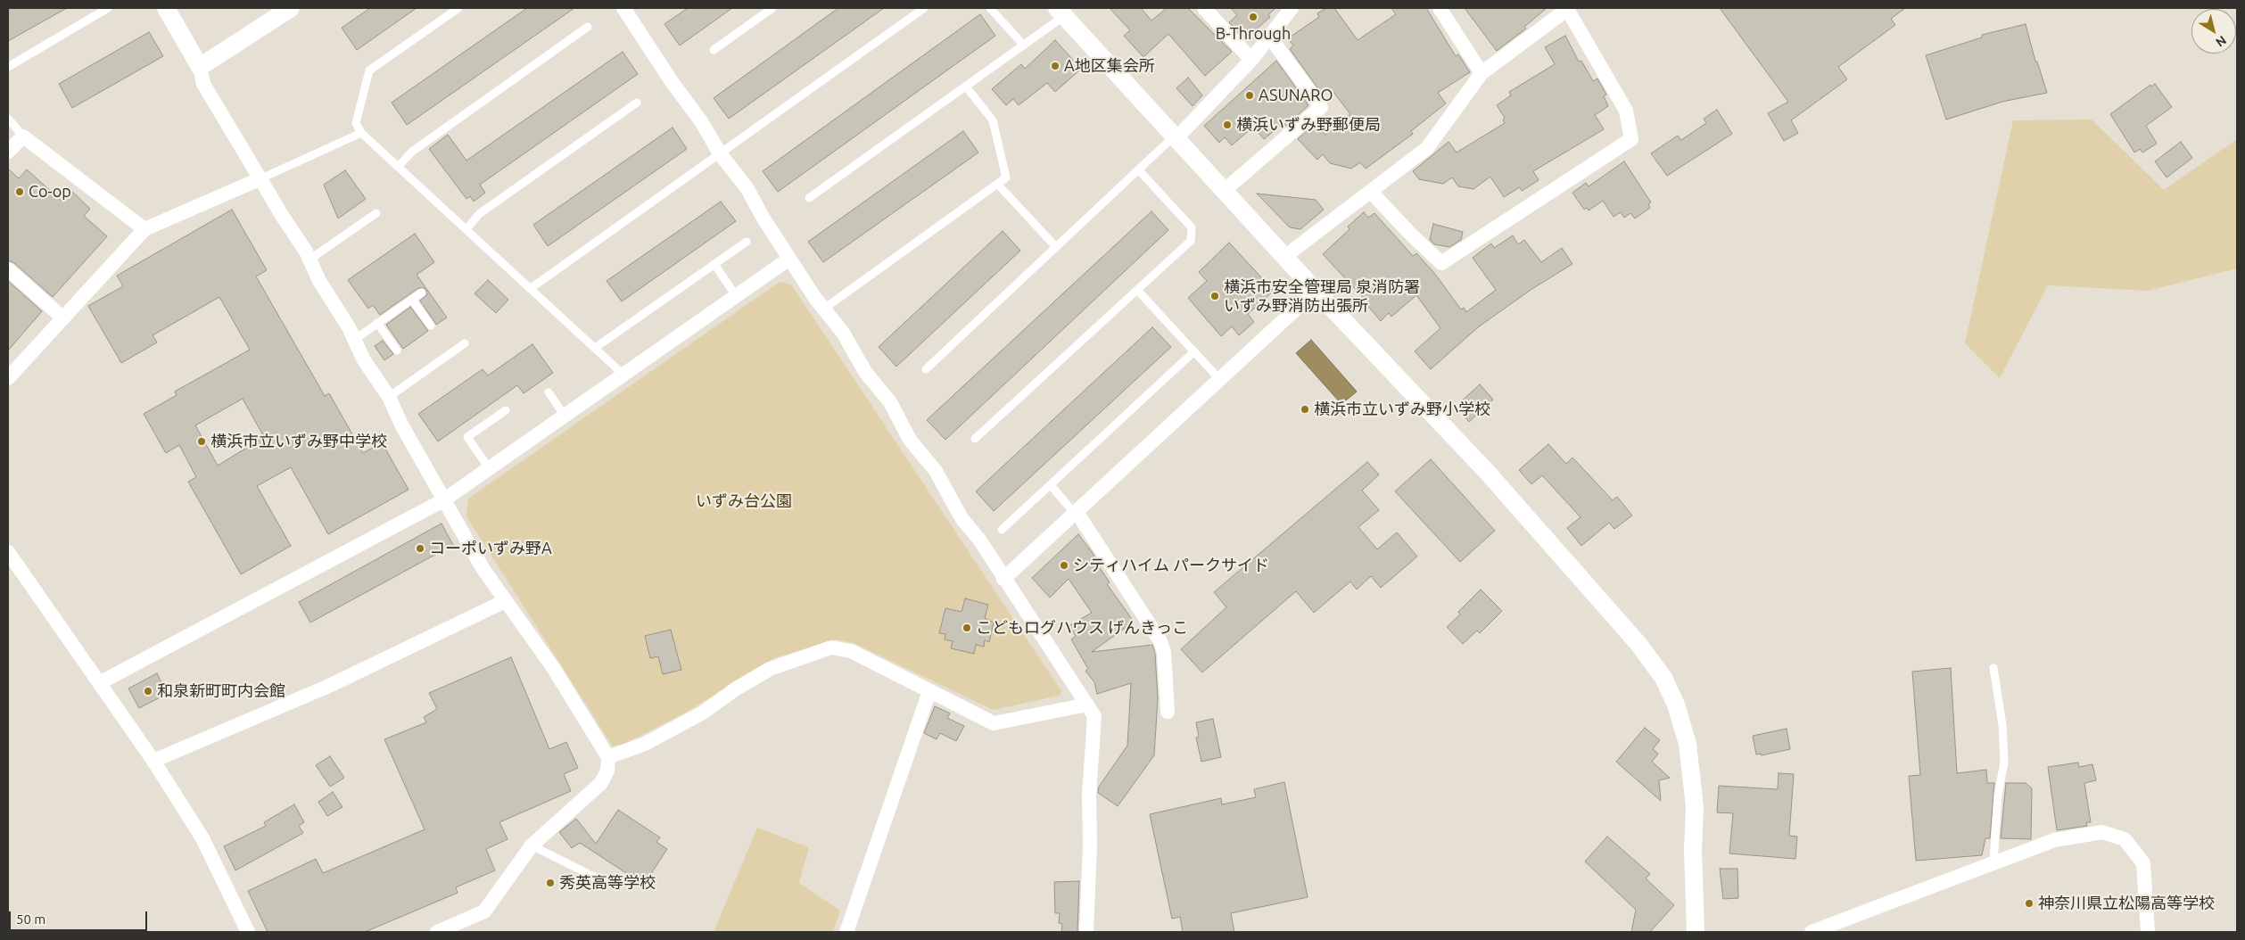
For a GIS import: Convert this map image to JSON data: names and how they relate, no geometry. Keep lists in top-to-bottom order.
{
  "parks": ["いずみ台公園"],
  "places": [
    "B-Through",
    "A地区集会所",
    "ASUNARO",
    "横浜いずみ野郵便局",
    "Co-op",
    "横浜市安全管理局 泉消防署 いずみ野消防出張所",
    "横浜市立いずみ野小学校",
    "横浜市立いずみ野中学校",
    "コーポいずみ野A",
    "シティハイム パークサイド",
    "こどもログハウス げんきっこ",
    "和泉新町町内会館",
    "秀英高等学校",
    "神奈川県立松陽高等学校"
  ],
  "scale_bar": "50 m",
  "north": "bottom right"
}
